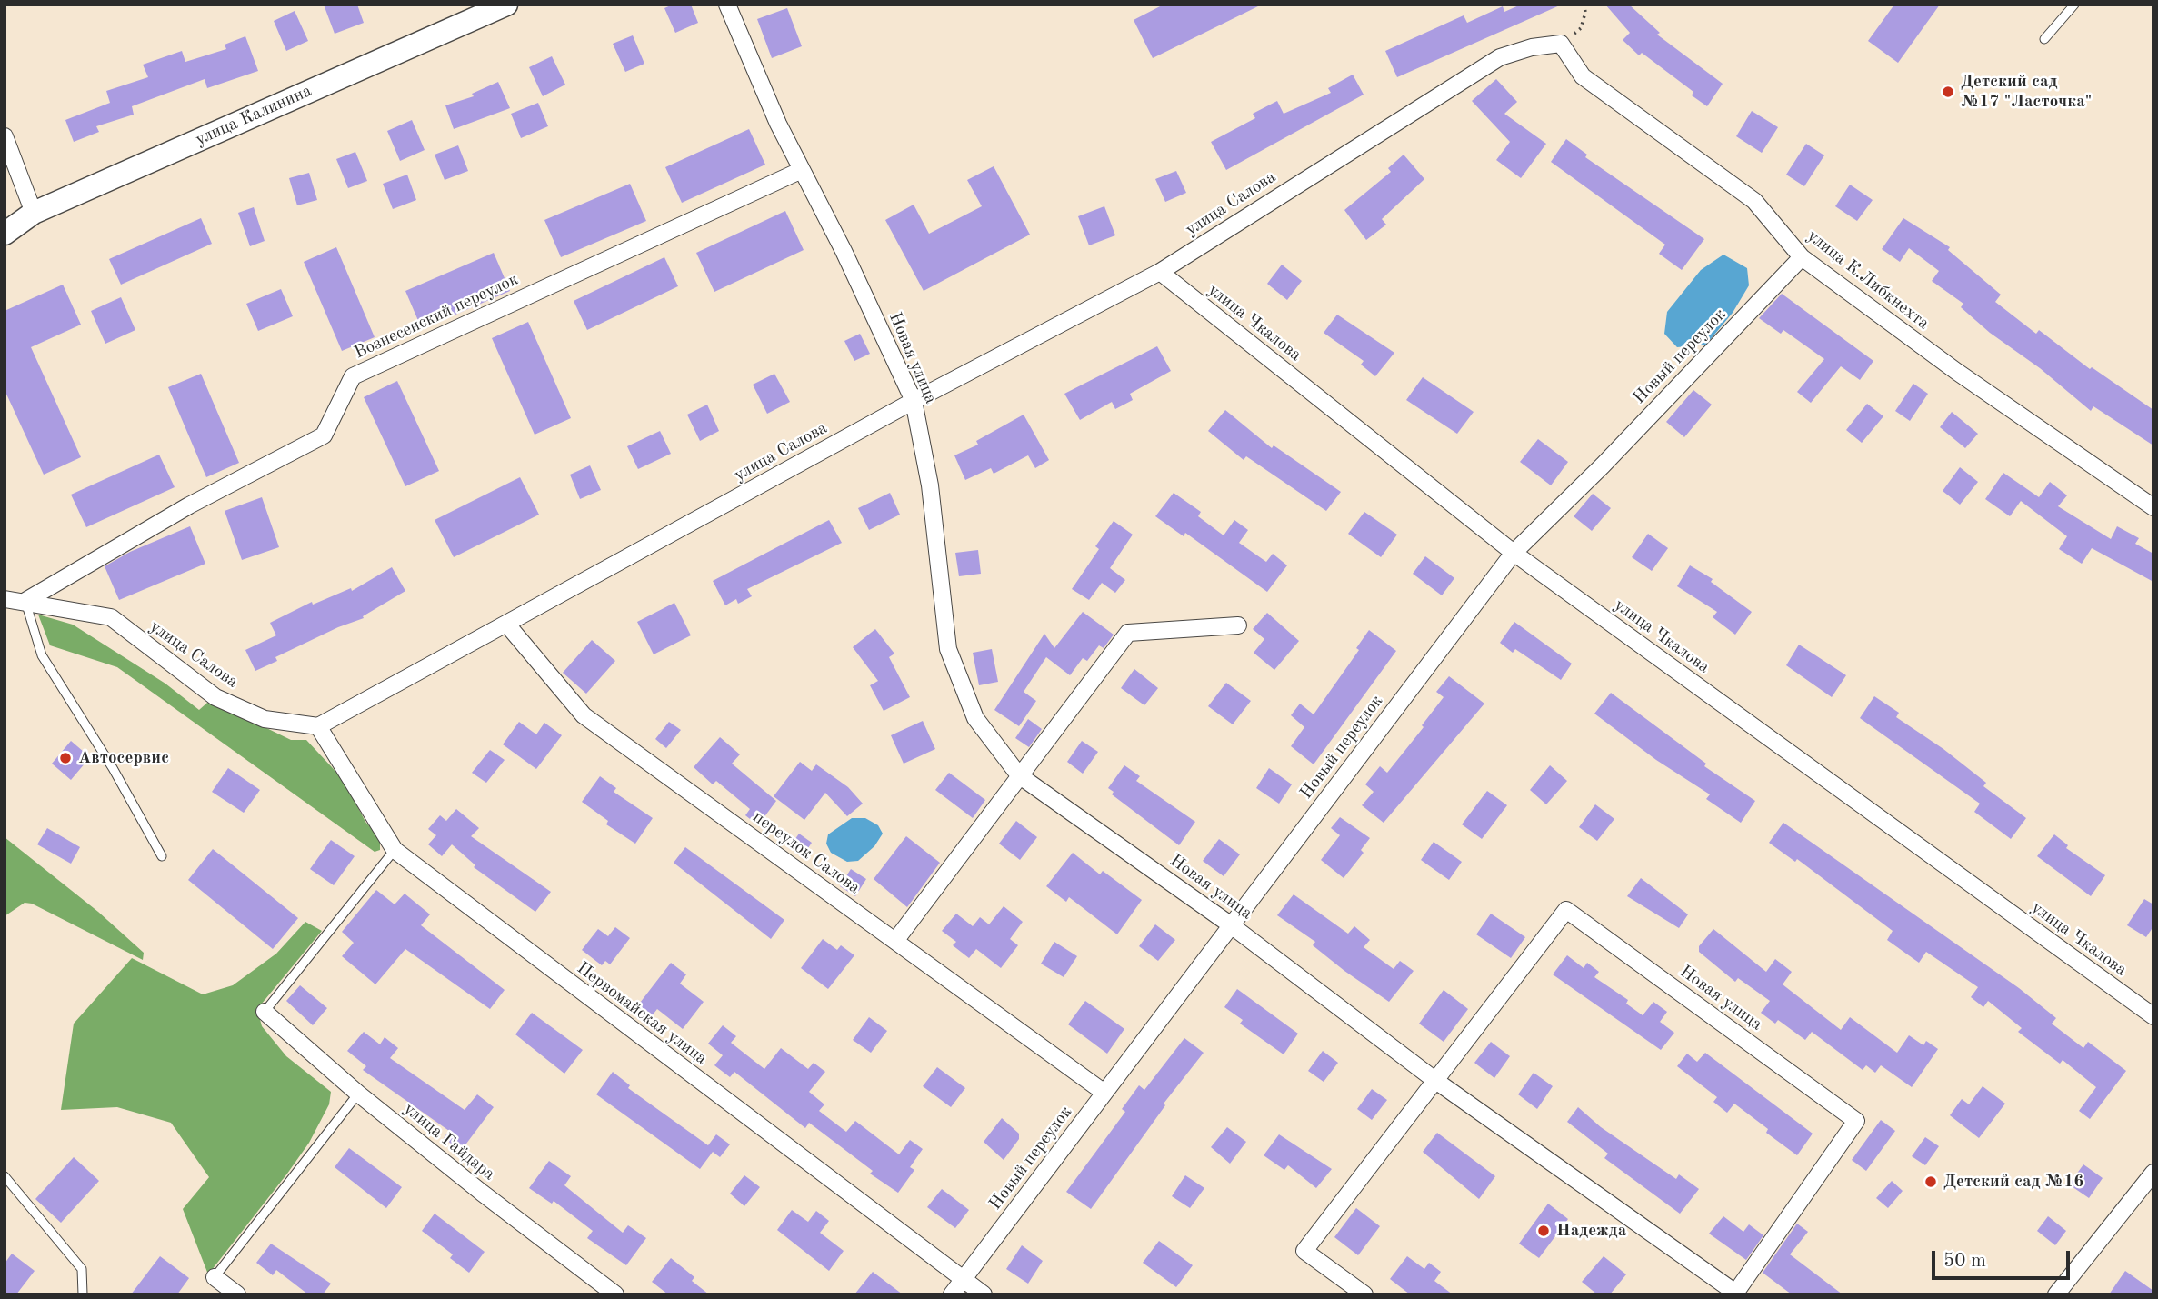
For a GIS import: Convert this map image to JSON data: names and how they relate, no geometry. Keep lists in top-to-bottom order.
{
  "streets": {
    "main road": ["улица Калинина"],
    "street": [
      "улица Салова",
      "улица К.Либкнехта",
      "Вознесенский переулок",
      "улица Чкалова",
      "Новый переулок",
      "Новая улица",
      "переулок Салова",
      "Первомайская улица",
      "улица Гайдара"
    ]
  },
  "crossings": [
    ["улица Салова", "улица К.Либкнехта"],
    ["улица Салова", "Вознесенский переулок"],
    ["улица Салова", "улица Чкалова"],
    ["улица Салова", "Новая улица"],
    ["улица Салова", "переулок Салова"],
    ["улица Салова", "Первомайская улица"],
    ["улица К.Либкнехта", "Новый переулок"],
    ["Вознесенский переулок", "Новая улица"],
    ["улица Чкалова", "Новый переулок"],
    ["Новый переулок", "Новая улица"],
    ["Новый переулок", "переулок Салова"],
    ["Новый переулок", "Первомайская улица"]
  ],
  "places": [
    "Детский сад №17 \"Ласточка\"",
    "Автосервис",
    "Детский сад №16",
    "Надежда"
  ],
  "scale_bar": "50 m"
}
